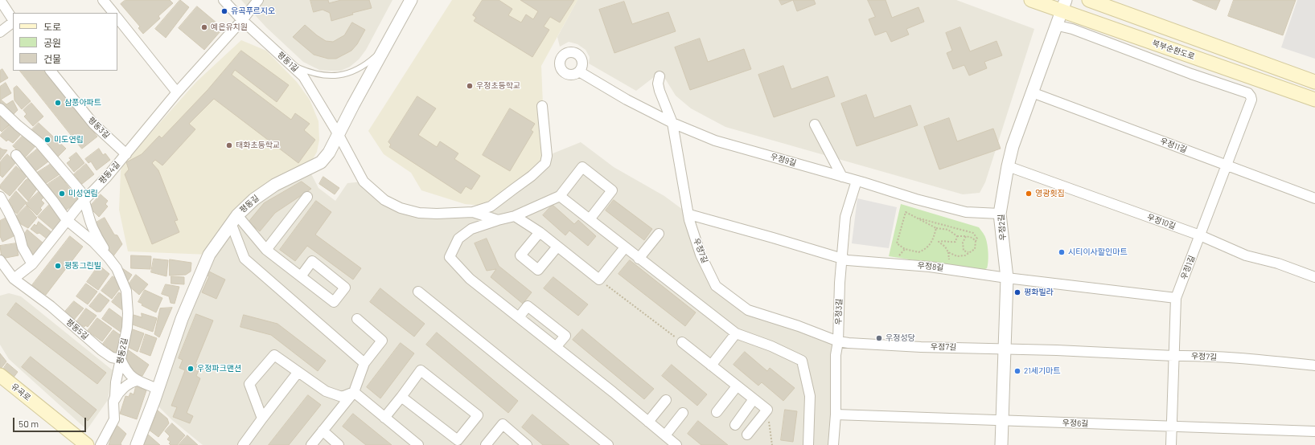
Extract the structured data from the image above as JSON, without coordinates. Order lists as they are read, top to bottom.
{
  "streets": {
    "main road": ["북부순환도로", "유곡로"],
    "street": [
      "평동1길",
      "평동3길",
      "우정11길",
      "우정9길",
      "평동4길",
      "평동길",
      "우정10길",
      "우정2길",
      "우정7길",
      "우정8길",
      "우정1길",
      "우정3길",
      "평동5길",
      "평동2길",
      "우정6길"
    ]
  },
  "crossings": [
    ["북부순환도로", "우정2길"],
    ["평동1길", "평동4길"],
    ["평동1길", "평동길"],
    ["평동3길", "평동4길"],
    ["우정11길", "우정2길"],
    ["우정11길", "우정1길"],
    ["우정9길", "우정2길"],
    ["우정9길", "우정7길"],
    ["우정9길", "우정3길"],
    ["평동4길", "평동5길"],
    ["평동4길", "평동2길"],
    ["우정10길", "우정2길"],
    ["우정10길", "우정1길"],
    ["우정2길", "우정7길"],
    ["우정2길", "우정8길"],
    ["우정2길", "우정1길"],
    ["우정2길", "우정6길"],
    ["우정7길", "우정8길"],
    ["우정7길", "우정1길"],
    ["우정7길", "우정3길"],
    ["우정8길", "우정1길"],
    ["우정8길", "우정3길"],
    ["우정1길", "우정6길"],
    ["우정3길", "우정6길"],
    ["평동5길", "평동2길"]
  ],
  "places": [
    "유곡푸르지오",
    "예은유치원",
    "우정초등학교",
    "삼풍아파트",
    "미도연립",
    "태화초등학교",
    "미성연립",
    "영광횟집",
    "시티이사할인마트",
    "평동그린빌",
    "평화빌라",
    "우정성당",
    "우정파크맨션",
    "21세기마트"
  ],
  "legend": ["도로", "공원", "건물"],
  "scale_bar": "50 m"
}
